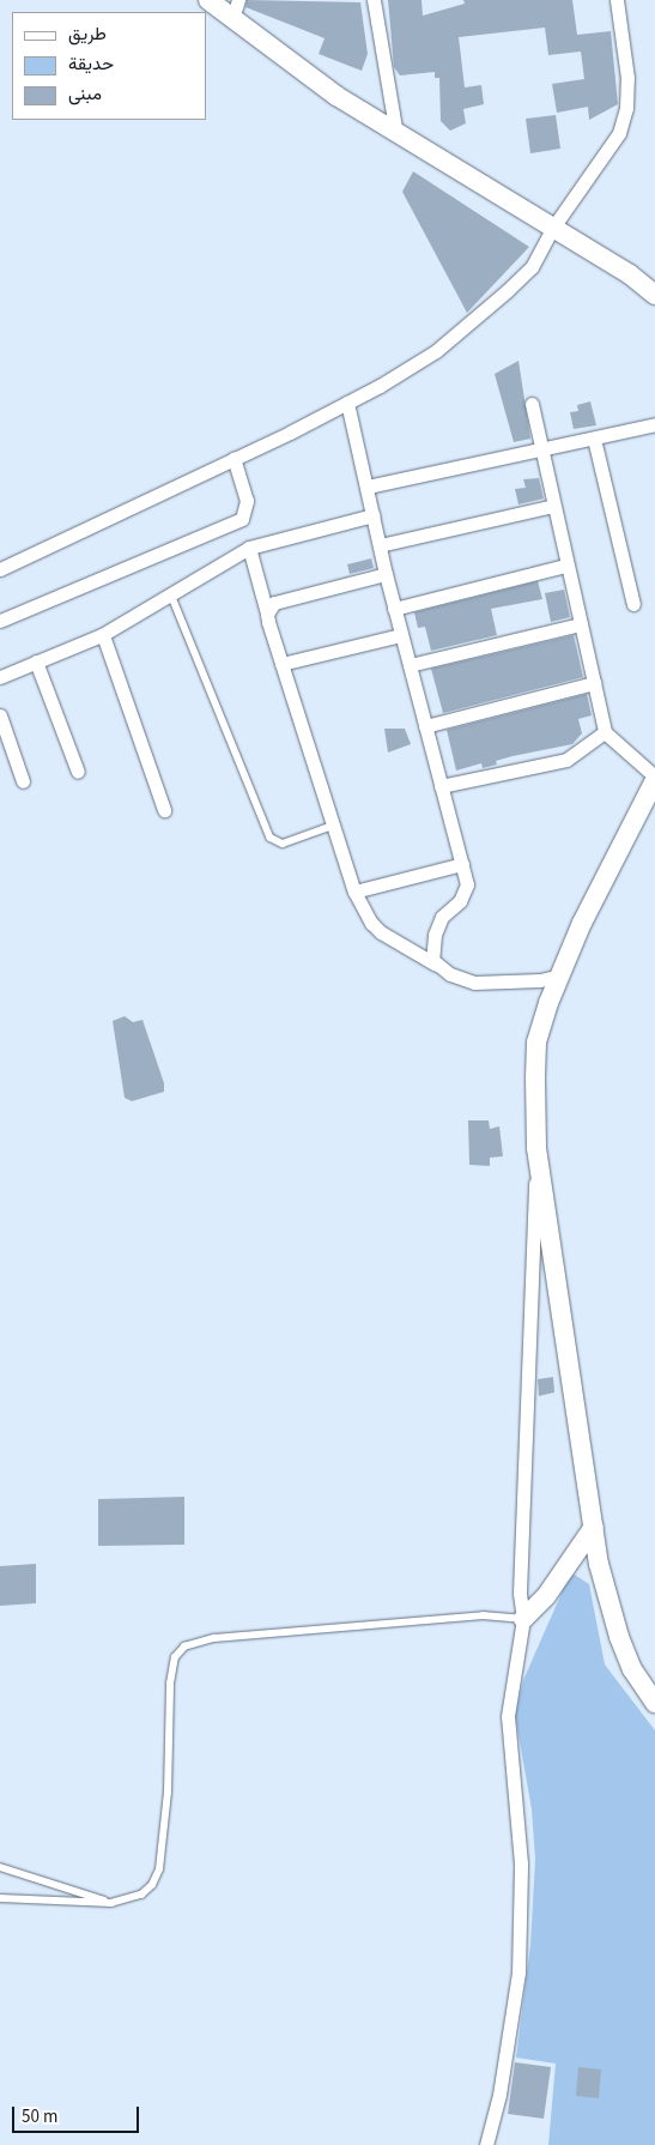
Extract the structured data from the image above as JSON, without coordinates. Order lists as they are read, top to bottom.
{
  "legend": ["طريق", "حديقة", "مبنى"],
  "scale_bar": "50 m"
}
